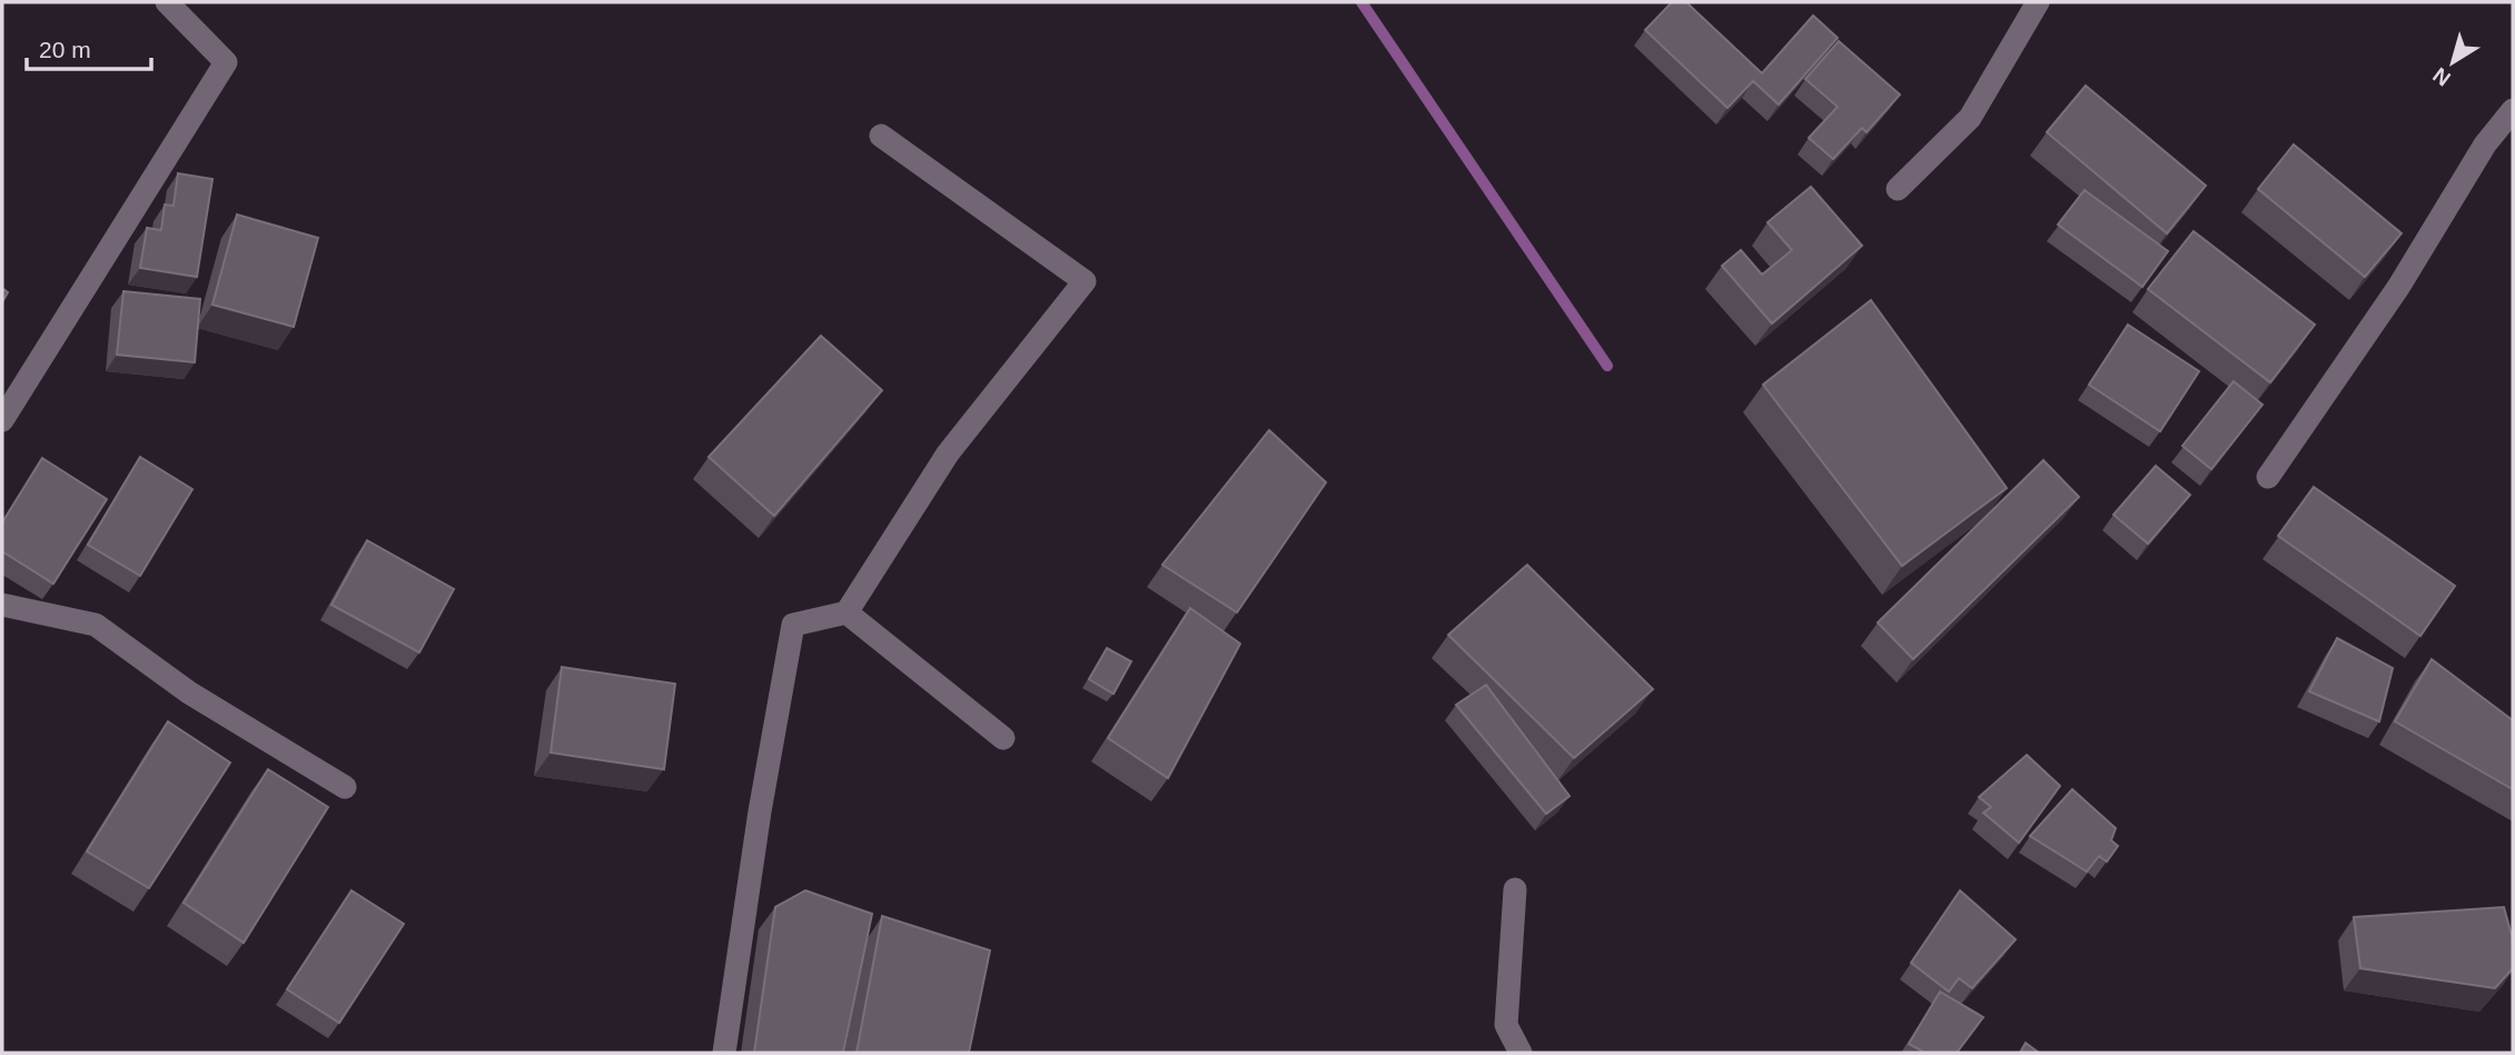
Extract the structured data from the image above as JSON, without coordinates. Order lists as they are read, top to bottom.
{
  "scale_bar": "20 m",
  "north": "bottom left"
}
